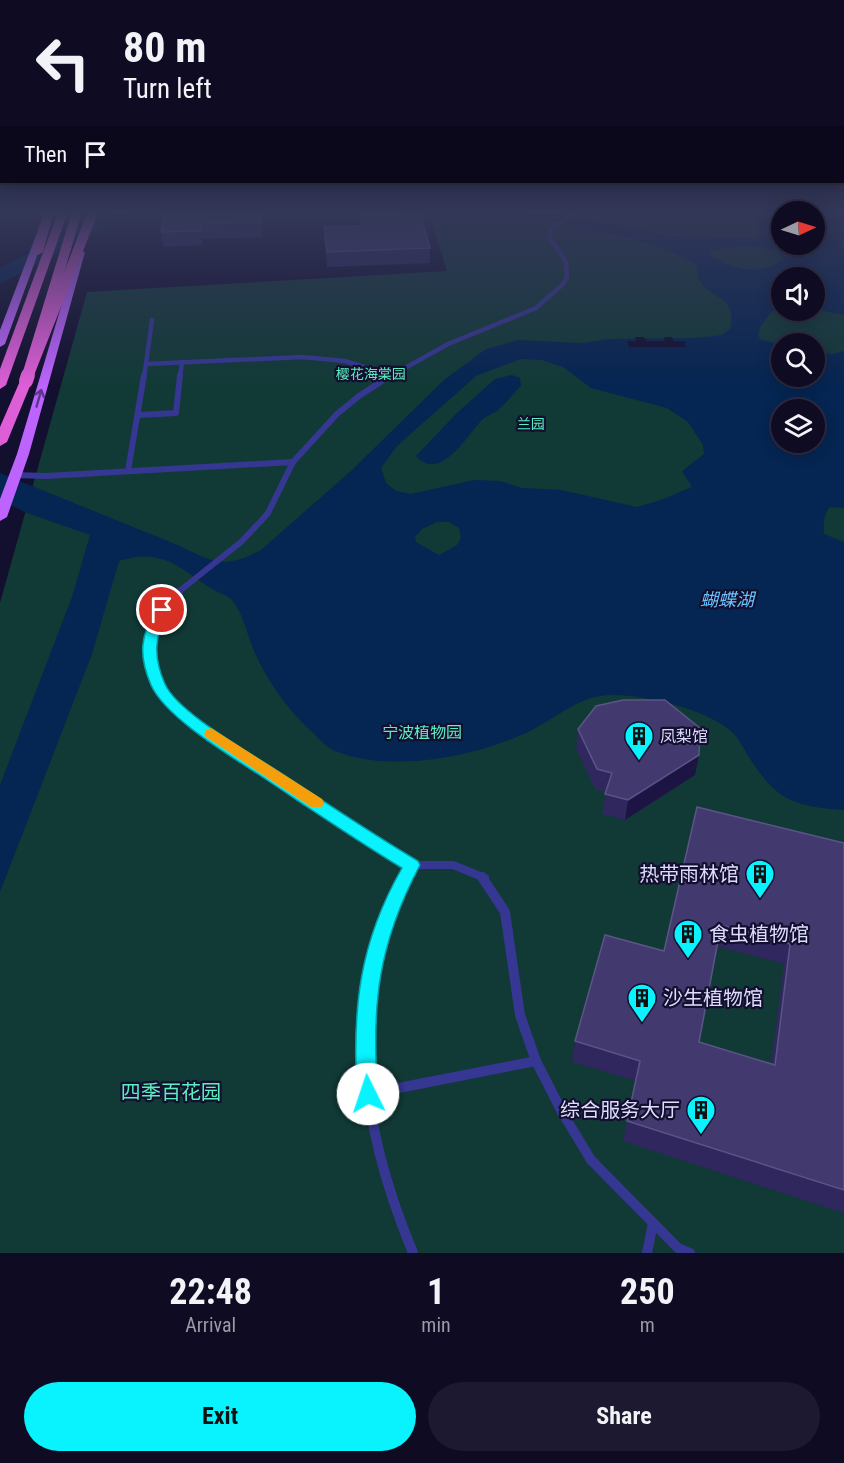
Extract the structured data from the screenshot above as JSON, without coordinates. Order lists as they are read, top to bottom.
{
  "water": ["蝴蝶湖"],
  "parks": [
    "樱花海棠园",
    "兰园",
    "宁波植物园",
    "四季百花园"
  ],
  "places": {
    "building": [
      "凤梨馆",
      "热带雨林馆",
      "食虫植物馆",
      "沙生植物馆",
      "综合服务大厅"
    ]
  },
  "north": "right",
  "page": {
    "turn": ["80 m", "Turn left"],
    "then": "Then",
    "eta": [
      "22:48",
      "Arrival",
      "1",
      "min",
      "250",
      "m"
    ],
    "buttons": ["Exit", "Share"]
  }
}
